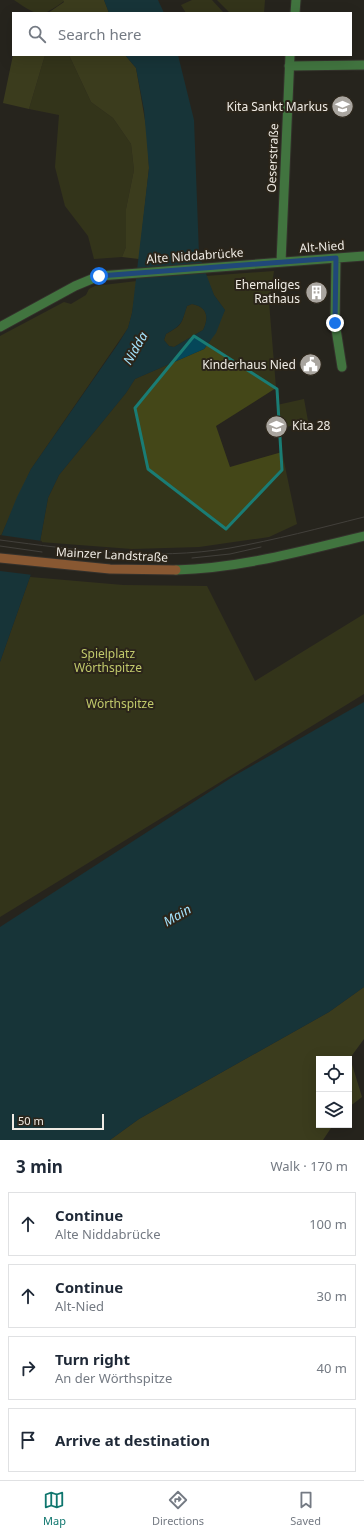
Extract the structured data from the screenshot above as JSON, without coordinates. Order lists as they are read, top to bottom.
{
  "streets": {
    "main road": [
      "Oeserstraße",
      "Alt-Nied",
      "Alte Niddabrücke",
      "Mainzer Landstraße"
    ]
  },
  "crossings": [
    ["Oeserstraße", "Alt-Nied"],
    ["Oeserstraße", "Alte Niddabrücke"],
    ["Alt-Nied", "Alte Niddabrücke"]
  ],
  "water": ["Nidda", "Main"],
  "parks": ["Spielplatz Wörthspitze", "Wörthspitze"],
  "places": {
    "school or university": ["Kita Sankt Markus", "Kita 28"],
    "building": ["Ehemaliges Rathaus"],
    "public building": ["Kinderhaus Nied"]
  },
  "scale_bar": "50 m",
  "page": {
    "search": "Search here",
    "scale": "50 m",
    "heading": ["3 min", "Walk · 170 m"],
    "list": [
      ["Continue", "Alte Niddabrücke", "100 m"],
      ["Continue", "Alt-Nied", "30 m"],
      ["Turn right", "An der Wörthspitze", "40 m"],
      "Arrive at destination"
    ],
    "nav": ["Map", "Directions", "Saved"]
  }
}
